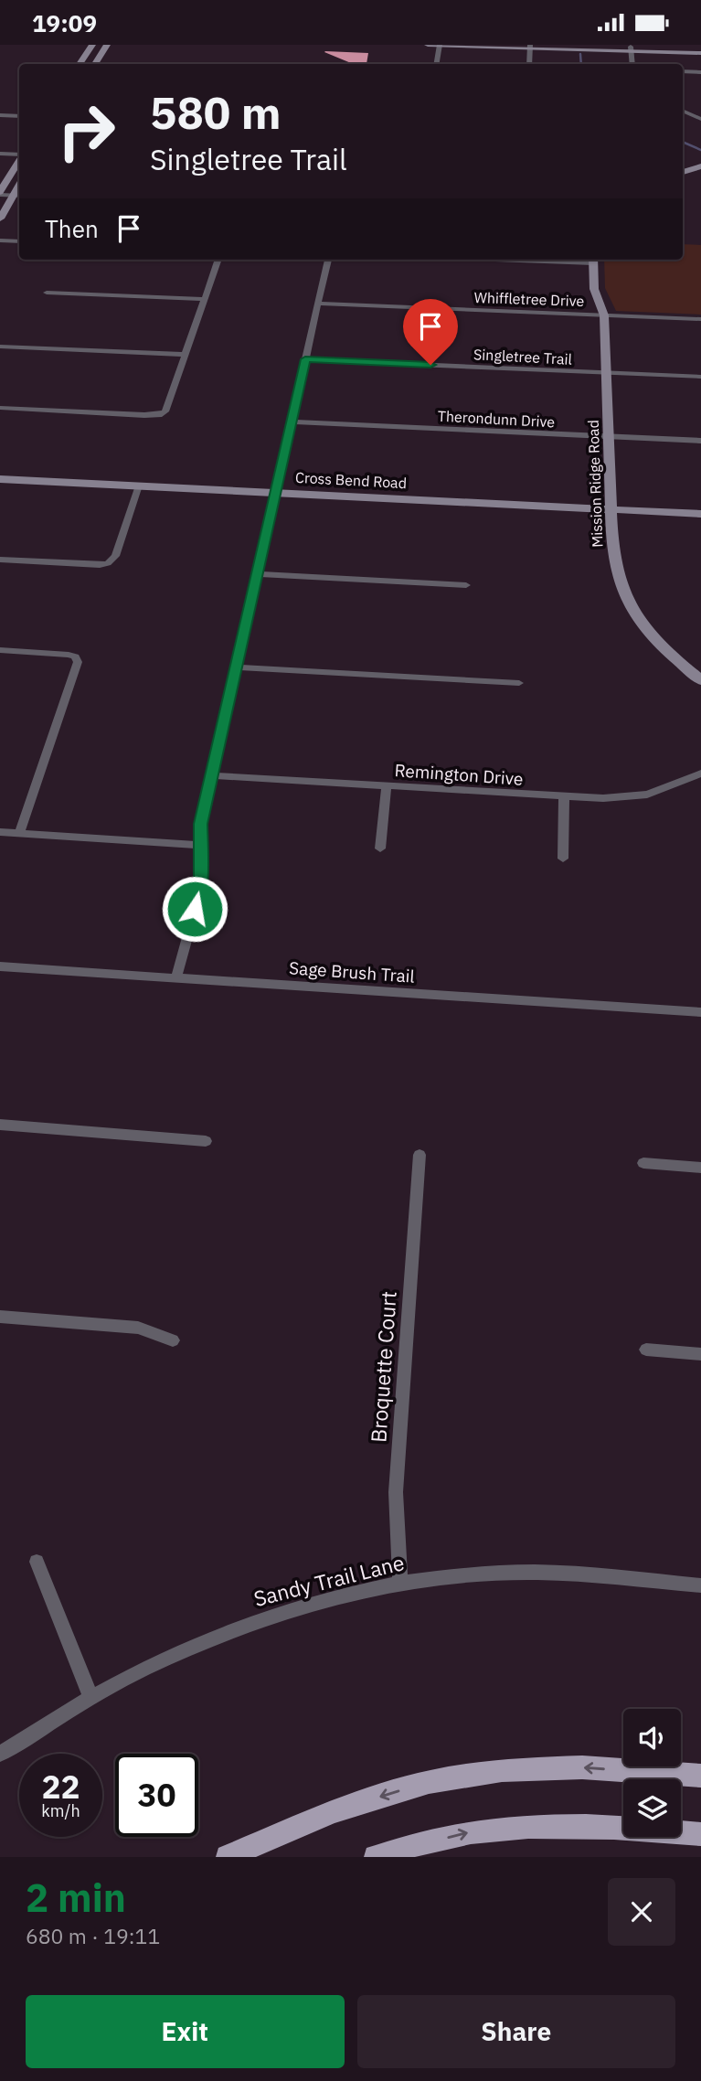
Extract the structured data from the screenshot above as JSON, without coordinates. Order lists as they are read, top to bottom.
{
  "streets": {
    "street": [
      "Whiffletree Drive",
      "Singletree Trail",
      "Therondunn Drive",
      "Cross Bend Road",
      "Mission Ridge Road",
      "Remington Drive",
      "Sage Brush Trail",
      "Broquette Court",
      "Sandy Trail Lane"
    ]
  },
  "crossings": [
    ["Whiffletree Drive", "Mission Ridge Road"],
    ["Singletree Trail", "Mission Ridge Road"],
    ["Therondunn Drive", "Mission Ridge Road"],
    ["Cross Bend Road", "Mission Ridge Road"],
    ["Broquette Court", "Sandy Trail Lane"]
  ],
  "page": {
    "status": "19:09",
    "turn": ["580 m", "Singletree Trail"],
    "then": "Then",
    "speed": "22 km/h",
    "limit": "30",
    "heading": ["2 min", "680 m · 19:11"],
    "buttons": ["Exit", "Share"]
  }
}
